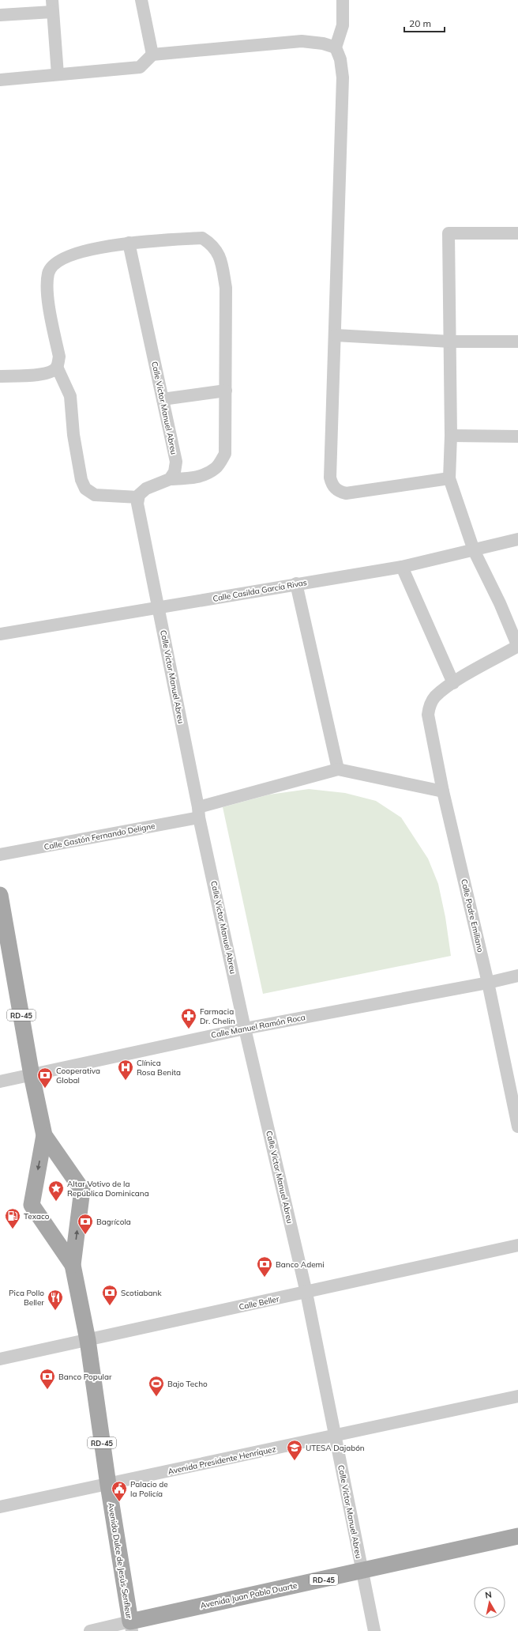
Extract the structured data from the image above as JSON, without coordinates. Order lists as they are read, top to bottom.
{
  "streets": {
    "main road": ["RD-45", "Avenida Dulce de Jesús Senfleur", "Avenida Juan Pablo Duarte"],
    "street": [
      "Calle Víctor Manuel Abreu",
      "Calle Casilda García Rivas",
      "Calle Gastón Fernando Deligne",
      "Calle Padre Emiliano",
      "Calle Manuel Ramón Roca",
      "Calle Beller",
      "Avenida Presidente Henríquez"
    ]
  },
  "crossings": [
    ["Calle Víctor Manuel Abreu", "Calle Casilda García Rivas"],
    ["Calle Víctor Manuel Abreu", "Calle Gastón Fernando Deligne"],
    ["Calle Víctor Manuel Abreu", "Calle Manuel Ramón Roca"],
    ["Calle Víctor Manuel Abreu", "Calle Beller"],
    ["Calle Víctor Manuel Abreu", "Avenida Presidente Henríquez"],
    ["Calle Víctor Manuel Abreu", "Avenida Juan Pablo Duarte"],
    ["Calle Padre Emiliano", "Calle Manuel Ramón Roca"],
    ["Calle Manuel Ramón Roca", "Avenida Dulce de Jesús Senfleur"],
    ["Calle Beller", "Avenida Dulce de Jesús Senfleur"],
    ["Avenida Presidente Henríquez", "Avenida Dulce de Jesús Senfleur"],
    ["Avenida Dulce de Jesús Senfleur", "Avenida Juan Pablo Duarte"]
  ],
  "places": {
    "pharmacy": ["Farmacia Dr. Chelin"],
    "hospital": ["Clínica Rosa Benita"],
    "bank": [
      "Cooperativa Global",
      "Bagrícola",
      "Banco Ademi",
      "Scotiabank",
      "Banco Popular"
    ],
    "place": ["Altar Votivo de la República Dominicana"],
    "fuel station": ["Texaco"],
    "restaurant": ["Pica Pollo Beller"],
    "sports": ["Bajo Techo"],
    "school or university": ["UTESA Dajabón"],
    "public building": ["Palacio de la Policía"]
  },
  "scale_bar": "20 m",
  "north": "top"
}
